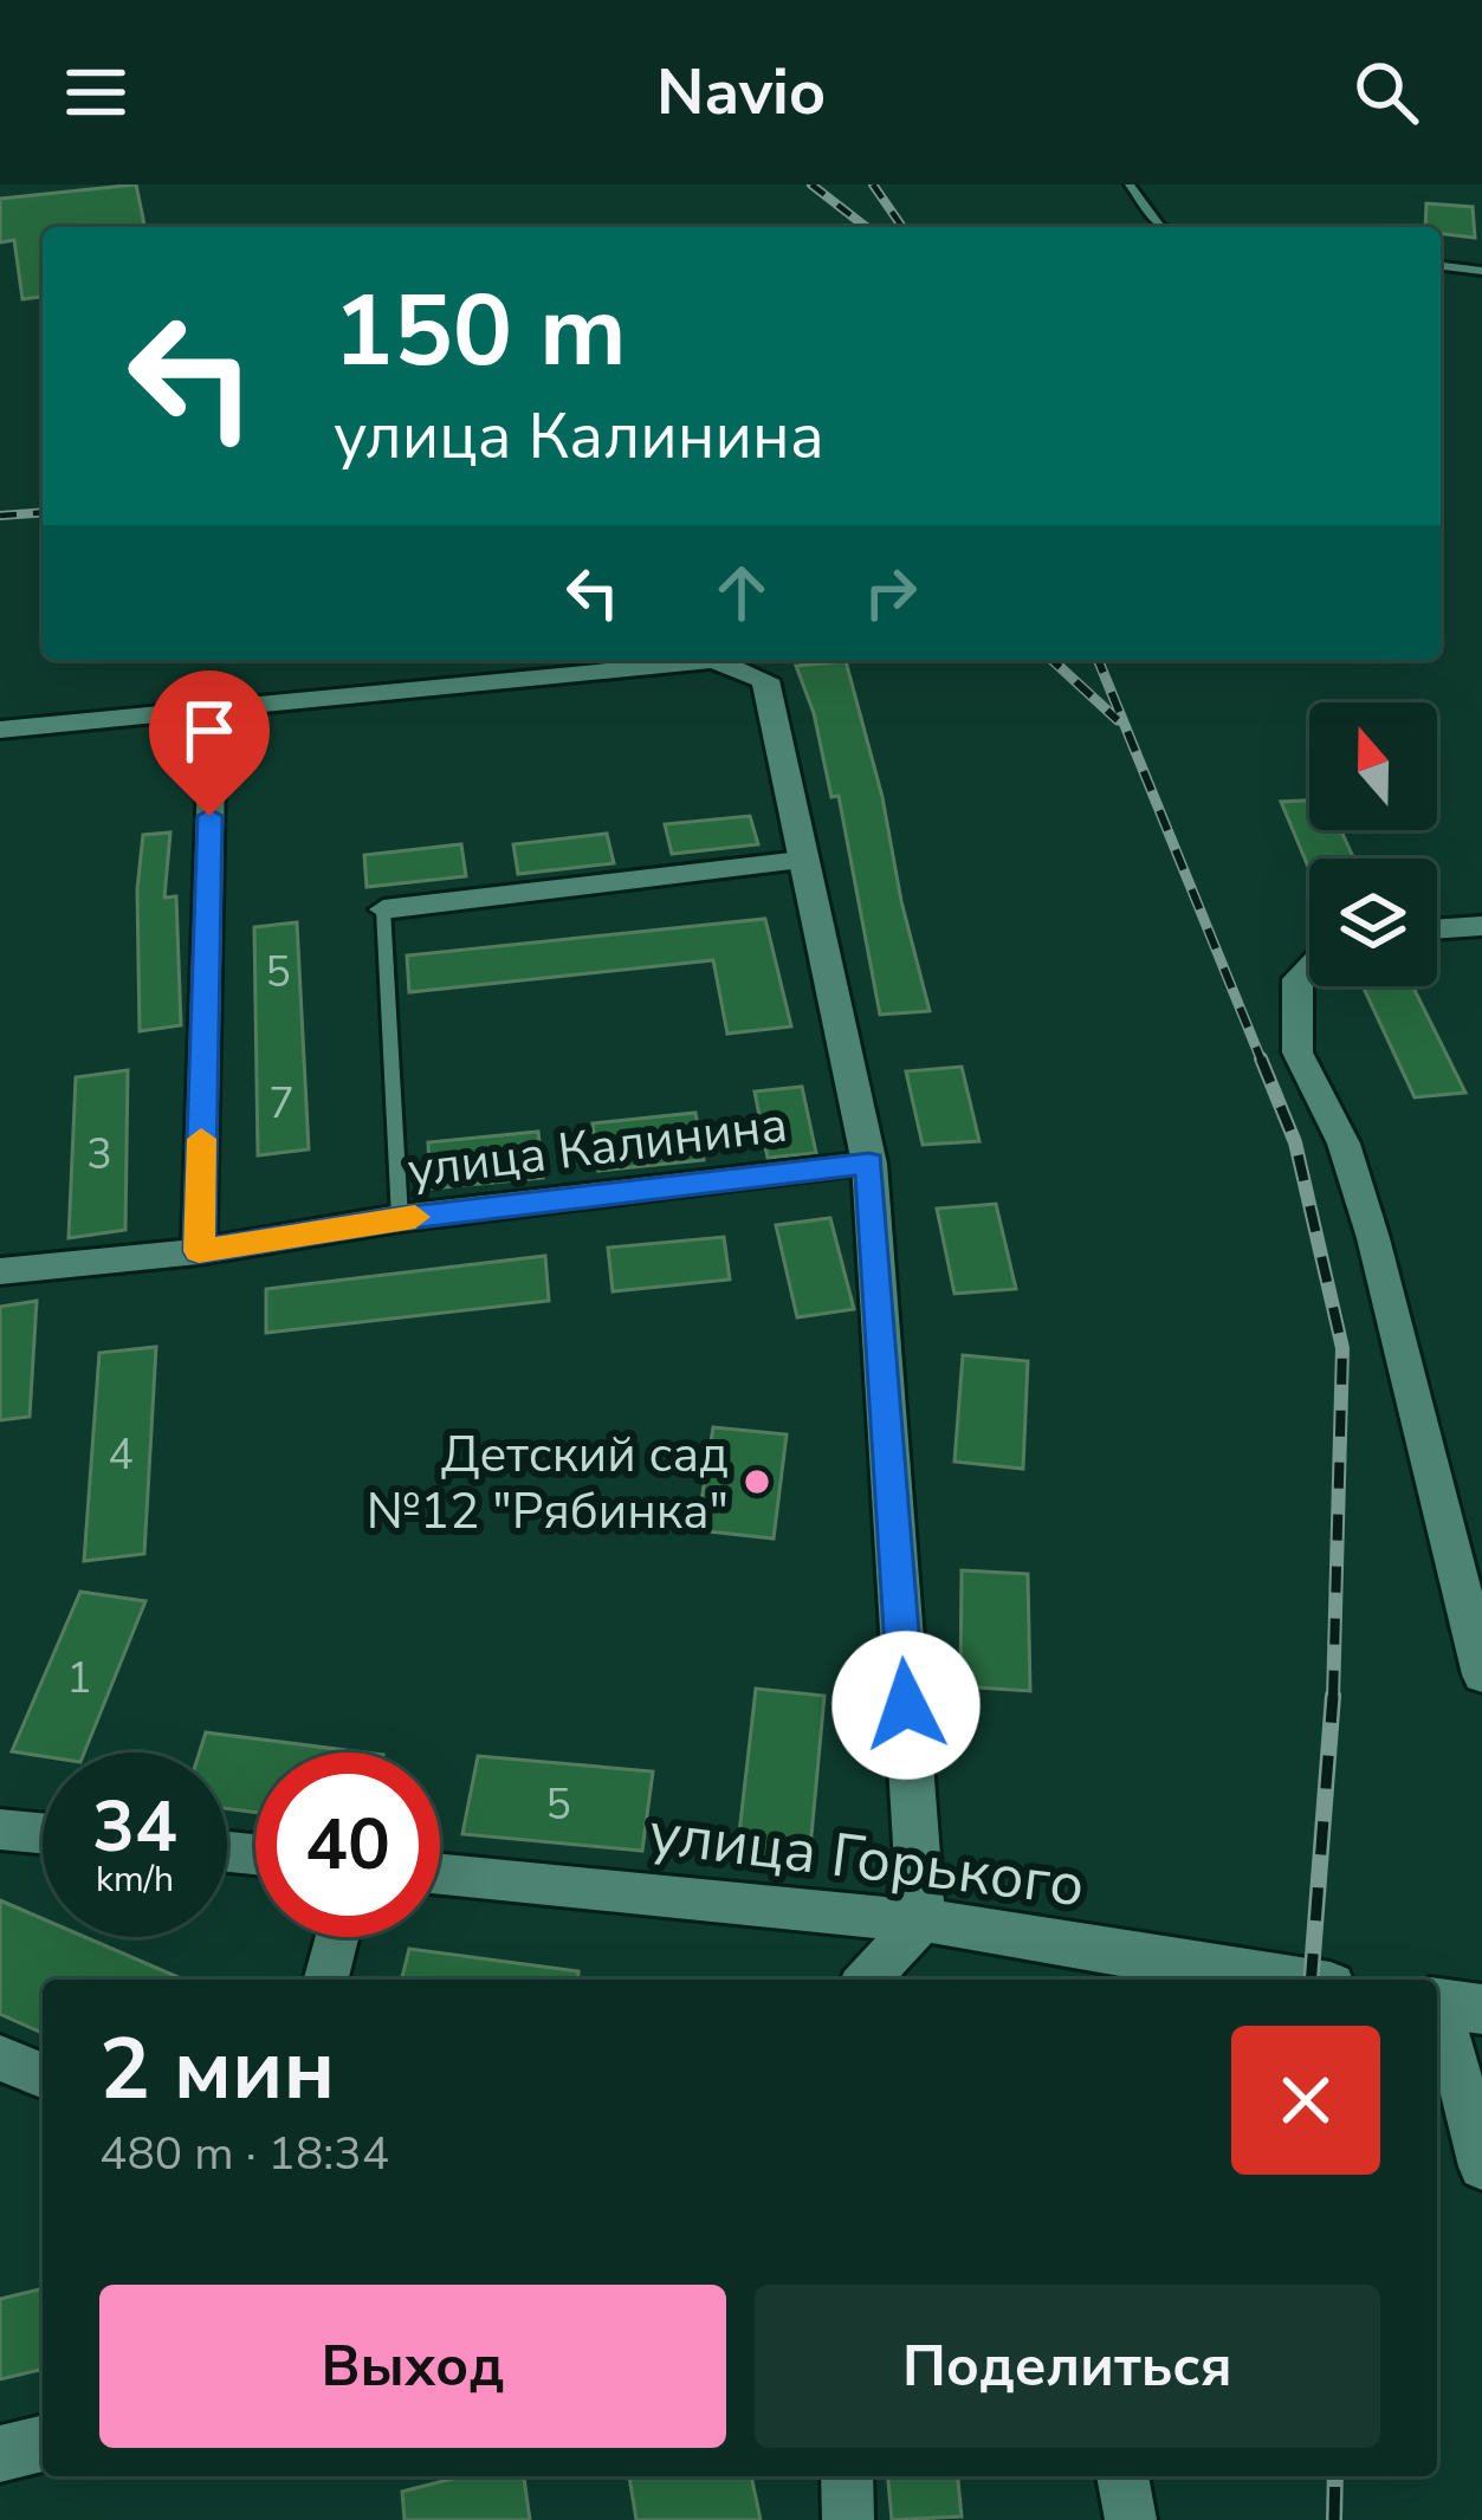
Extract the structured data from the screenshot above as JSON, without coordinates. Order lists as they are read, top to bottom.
{
  "streets": {
    "street": ["улица Калинина", "улица Горького"]
  },
  "places": ["Детский сад №12 \"Рябинка\""],
  "house_numbers": [
    "5",
    "7",
    "3",
    "4",
    "1",
    "5"
  ],
  "north": "top",
  "page": {
    "header": "Navio",
    "turn": ["150 m", "улица Калинина"],
    "speed": "34 km/h",
    "limit": "40",
    "heading": ["2 мин", "480 m · 18:34"],
    "buttons": ["Выход", "Поделиться"]
  }
}
